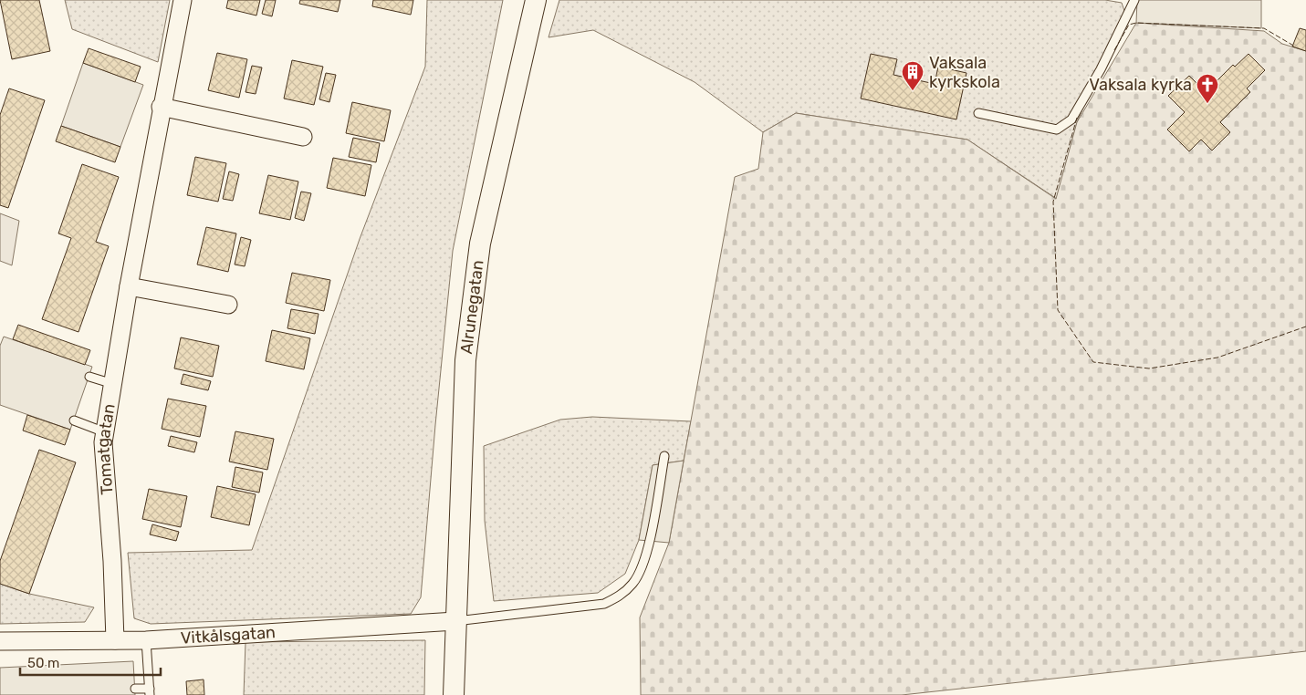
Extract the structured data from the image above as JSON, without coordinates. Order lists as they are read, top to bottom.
{
  "streets": {
    "street": ["Alrunegatan", "Tomatgatan", "Vitkålsgatan"]
  },
  "crossings": [
    ["Alrunegatan", "Vitkålsgatan"],
    ["Tomatgatan", "Vitkålsgatan"]
  ],
  "places": {
    "building": ["Vaksala kyrkskola"],
    "church": ["Vaksala kyrka"]
  },
  "scale_bar": "50 m"
}
